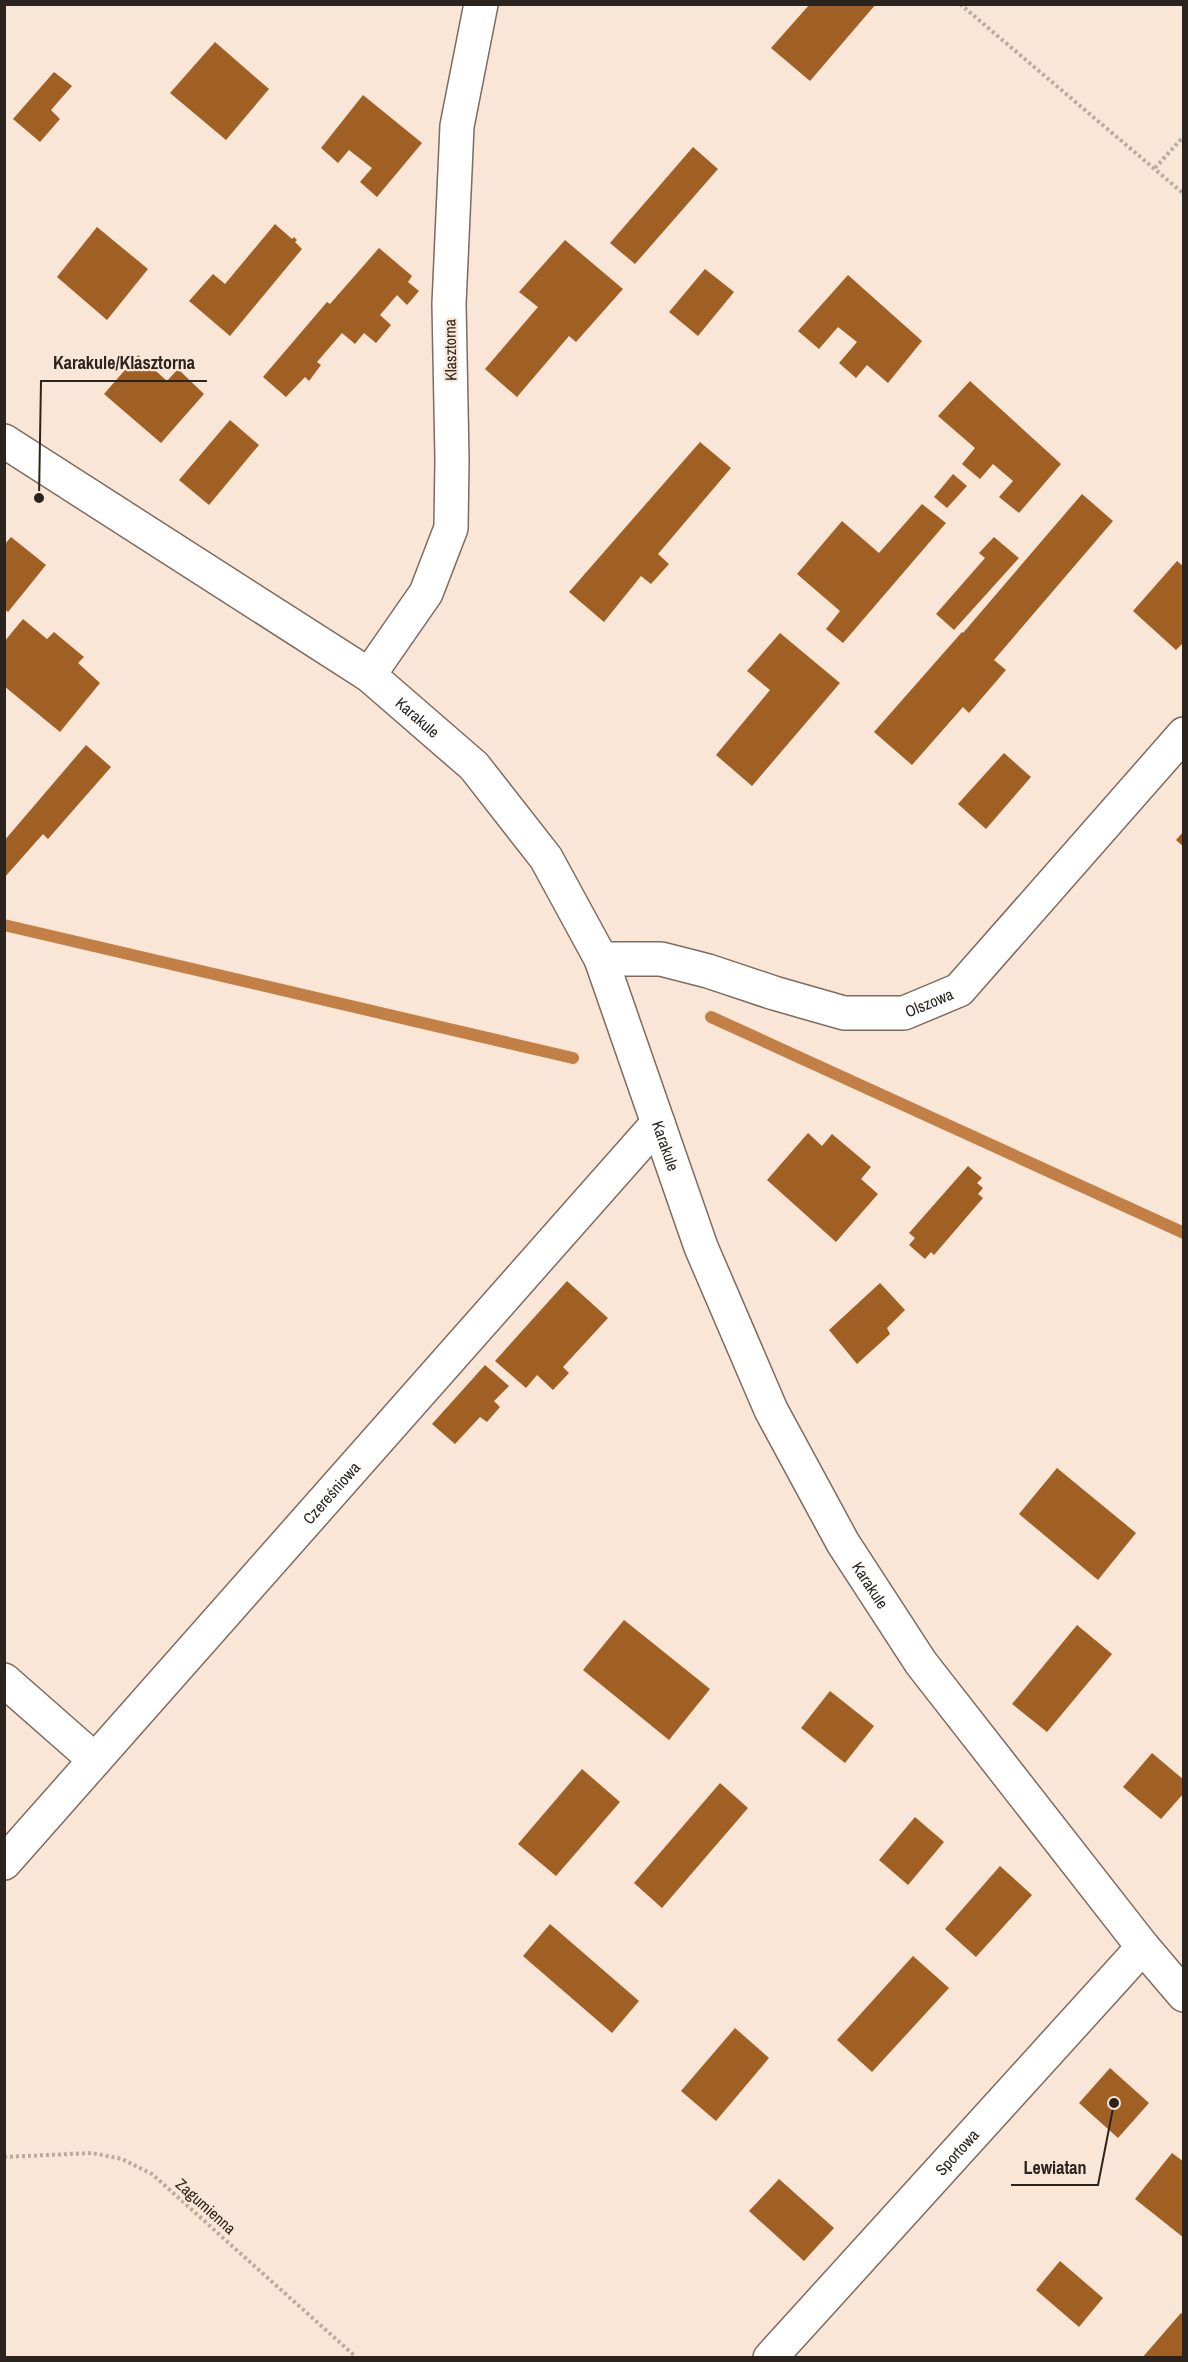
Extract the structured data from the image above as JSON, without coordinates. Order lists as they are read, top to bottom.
{
  "streets": {
    "street": [
      "Klasztorna",
      "Karakule",
      "Olszowa",
      "Czereśniowa",
      "Sportowa"
    ],
    "path": ["Zagumienna"]
  },
  "crossings": [
    ["Klasztorna", "Karakule"],
    ["Karakule", "Olszowa"],
    ["Karakule", "Czereśniowa"],
    ["Karakule", "Sportowa"]
  ],
  "places": ["Karakule/Klasztorna", "Lewiatan"]
}
